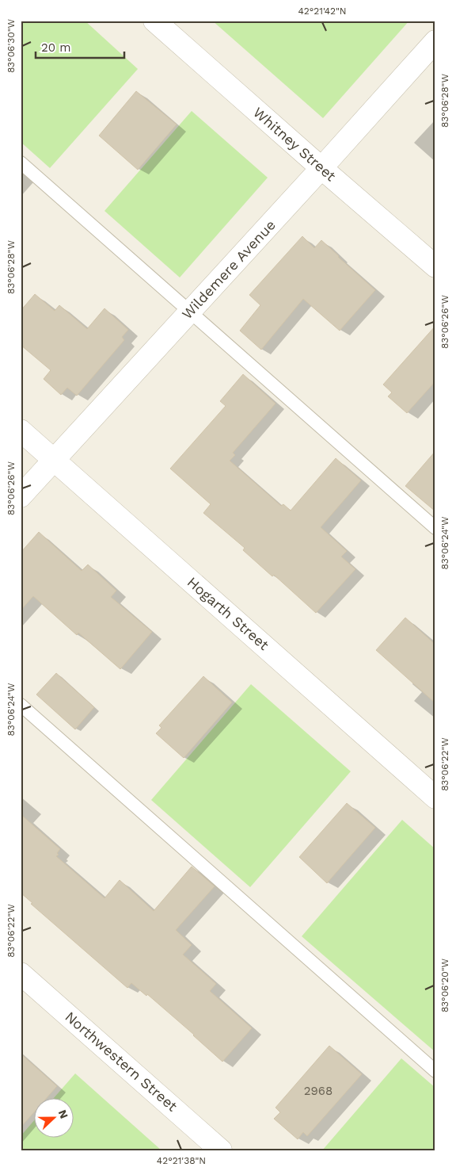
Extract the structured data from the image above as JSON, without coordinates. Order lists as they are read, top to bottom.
{
  "streets": {
    "street": [
      "Whitney Street",
      "Wildemere Avenue",
      "Hogarth Street",
      "Northwestern Street"
    ]
  },
  "crossings": [
    ["Whitney Street", "Wildemere Avenue"],
    ["Wildemere Avenue", "Hogarth Street"]
  ],
  "house_numbers": ["2968"],
  "scale_bar": "20 m",
  "north": "right",
  "coordinates": [
    "42°21'42\"N",
    "83°06'30\"W",
    "83°06'28\"W",
    "83°06'26\"W",
    "83°06'24\"W",
    "83°06'22\"W",
    "83°06'20\"W",
    "42°21'38\"N"
  ]
}
